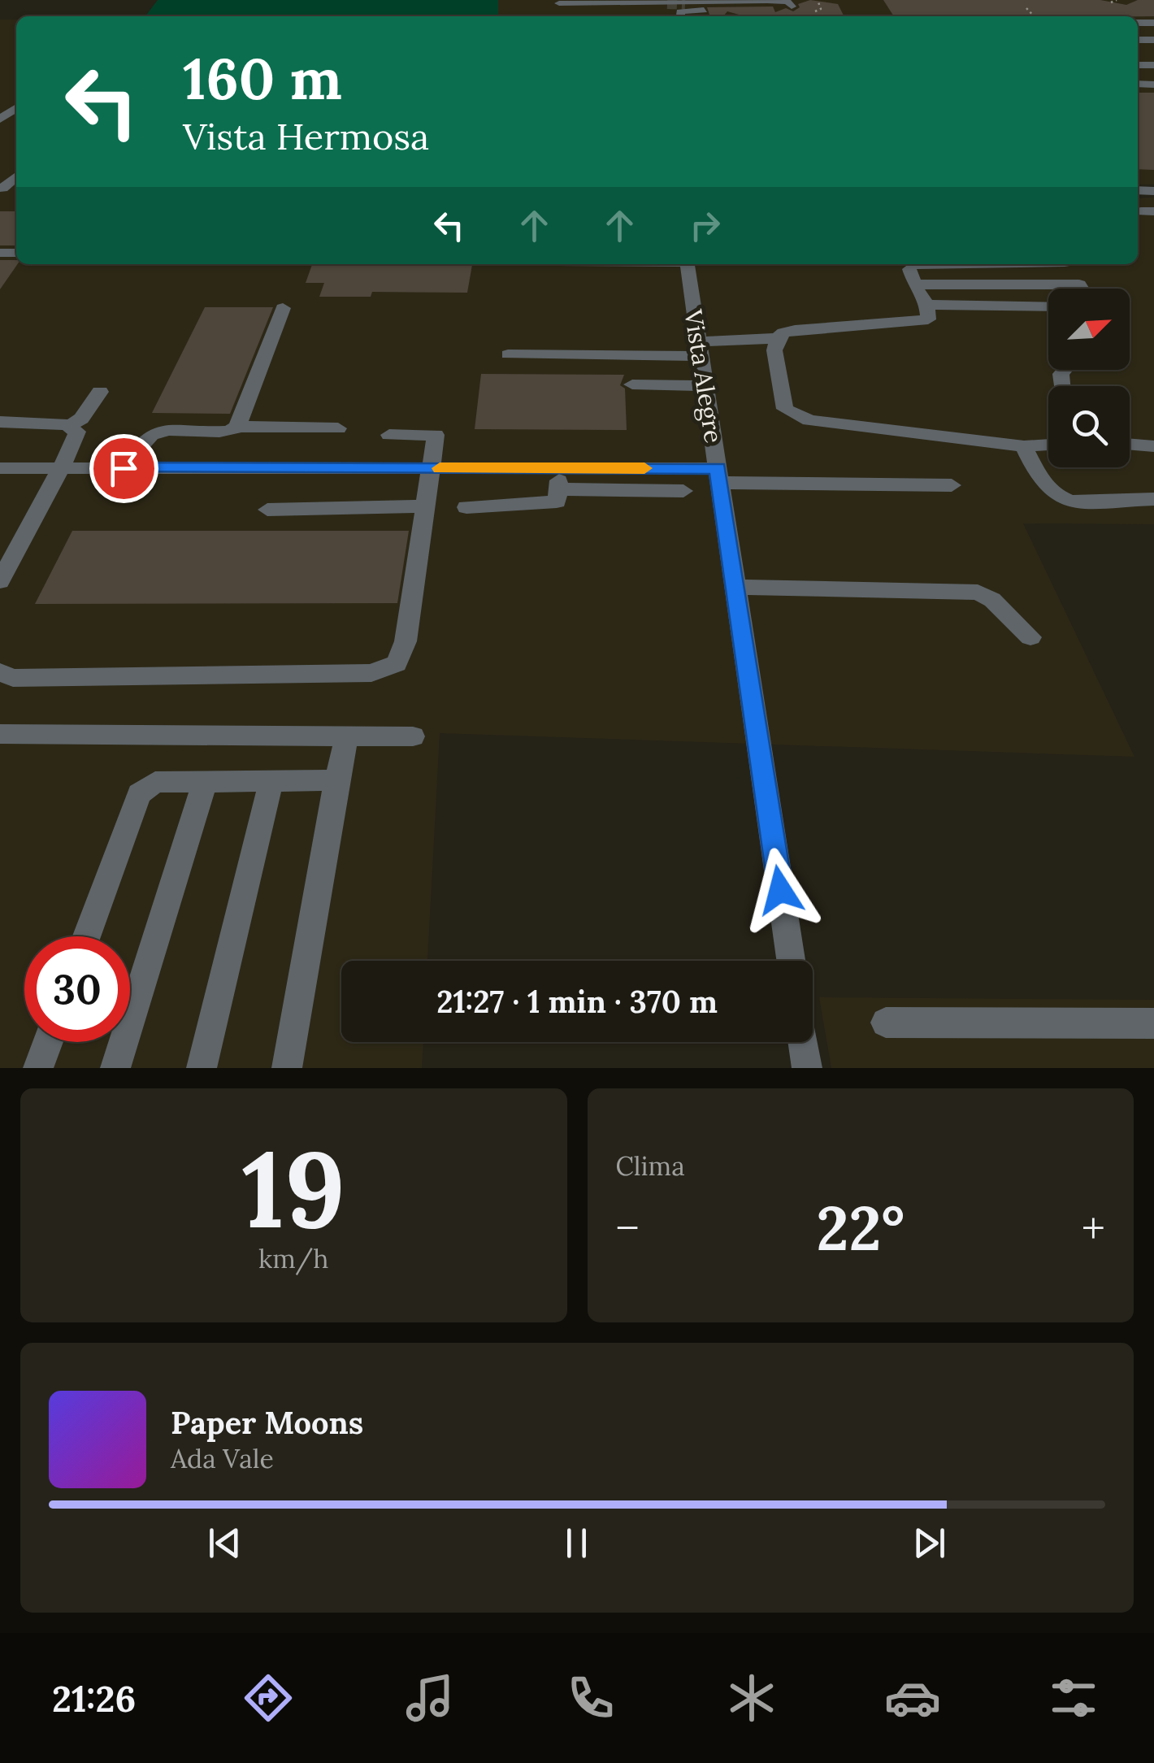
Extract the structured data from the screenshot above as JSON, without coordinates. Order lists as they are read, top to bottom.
{
  "streets": {
    "street": ["Vista Alegre"]
  },
  "north": "top right",
  "page": {
    "turn": ["160 m", "Vista Hermosa"],
    "limit": "30",
    "trip": "21:27 · 1 min · 370 m",
    "tile": [
      ["19", "km/h"],
      "Clima"
    ],
    "heat": ["−", "22°", "+"],
    "song": ["Paper Moons", "Ada Vale"],
    "tabs": "21:26"
  }
}
